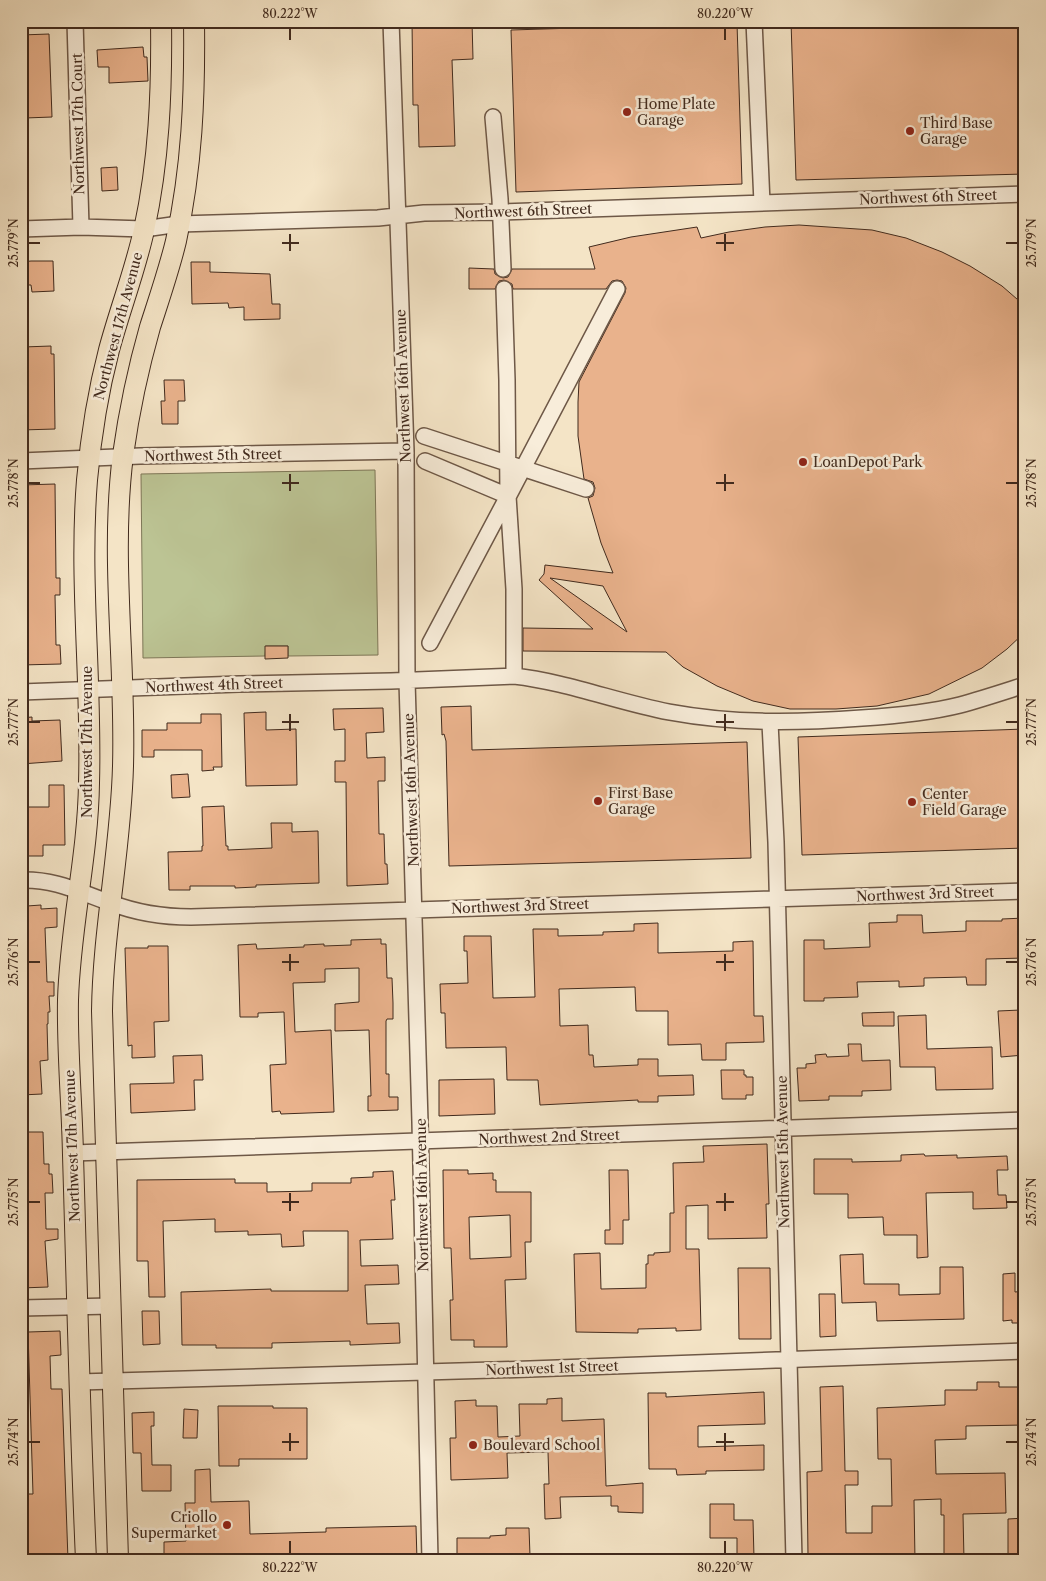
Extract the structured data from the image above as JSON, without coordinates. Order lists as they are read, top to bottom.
{
  "streets": {
    "main road": ["Northwest 17th Avenue"],
    "street": [
      "Northwest 17th Court",
      "Northwest 6th Street",
      "Northwest 16th Avenue",
      "Northwest 5th Street",
      "Northwest 4th Street",
      "Northwest 3rd Street",
      "Northwest 2nd Street",
      "Northwest 15th Avenue",
      "Northwest 1st Street"
    ]
  },
  "crossings": [
    ["Northwest 17th Court", "Northwest 6th Street"],
    ["Northwest 6th Street", "Northwest 17th Avenue"],
    ["Northwest 6th Street", "Northwest 16th Avenue"],
    ["Northwest 17th Avenue", "Northwest 5th Street"],
    ["Northwest 17th Avenue", "Northwest 4th Street"],
    ["Northwest 17th Avenue", "Northwest 3rd Street"],
    ["Northwest 17th Avenue", "Northwest 2nd Street"],
    ["Northwest 17th Avenue", "Northwest 1st Street"],
    ["Northwest 16th Avenue", "Northwest 5th Street"],
    ["Northwest 16th Avenue", "Northwest 4th Street"],
    ["Northwest 16th Avenue", "Northwest 3rd Street"],
    ["Northwest 16th Avenue", "Northwest 2nd Street"],
    ["Northwest 16th Avenue", "Northwest 1st Street"],
    ["Northwest 4th Street", "Northwest 15th Avenue"],
    ["Northwest 3rd Street", "Northwest 15th Avenue"],
    ["Northwest 2nd Street", "Northwest 15th Avenue"],
    ["Northwest 15th Avenue", "Northwest 1st Street"]
  ],
  "places": [
    "Home Plate Garage",
    "Third Base Garage",
    "LoanDepot Park",
    "First Base Garage",
    "Center Field Garage",
    "Boulevard School",
    "Criollo Supermarket"
  ],
  "coordinates": [
    "80.222°W",
    "80.220°W",
    "25.779°N",
    "25.778°N",
    "25.777°N",
    "25.776°N",
    "25.775°N",
    "25.774°N"
  ]
}
